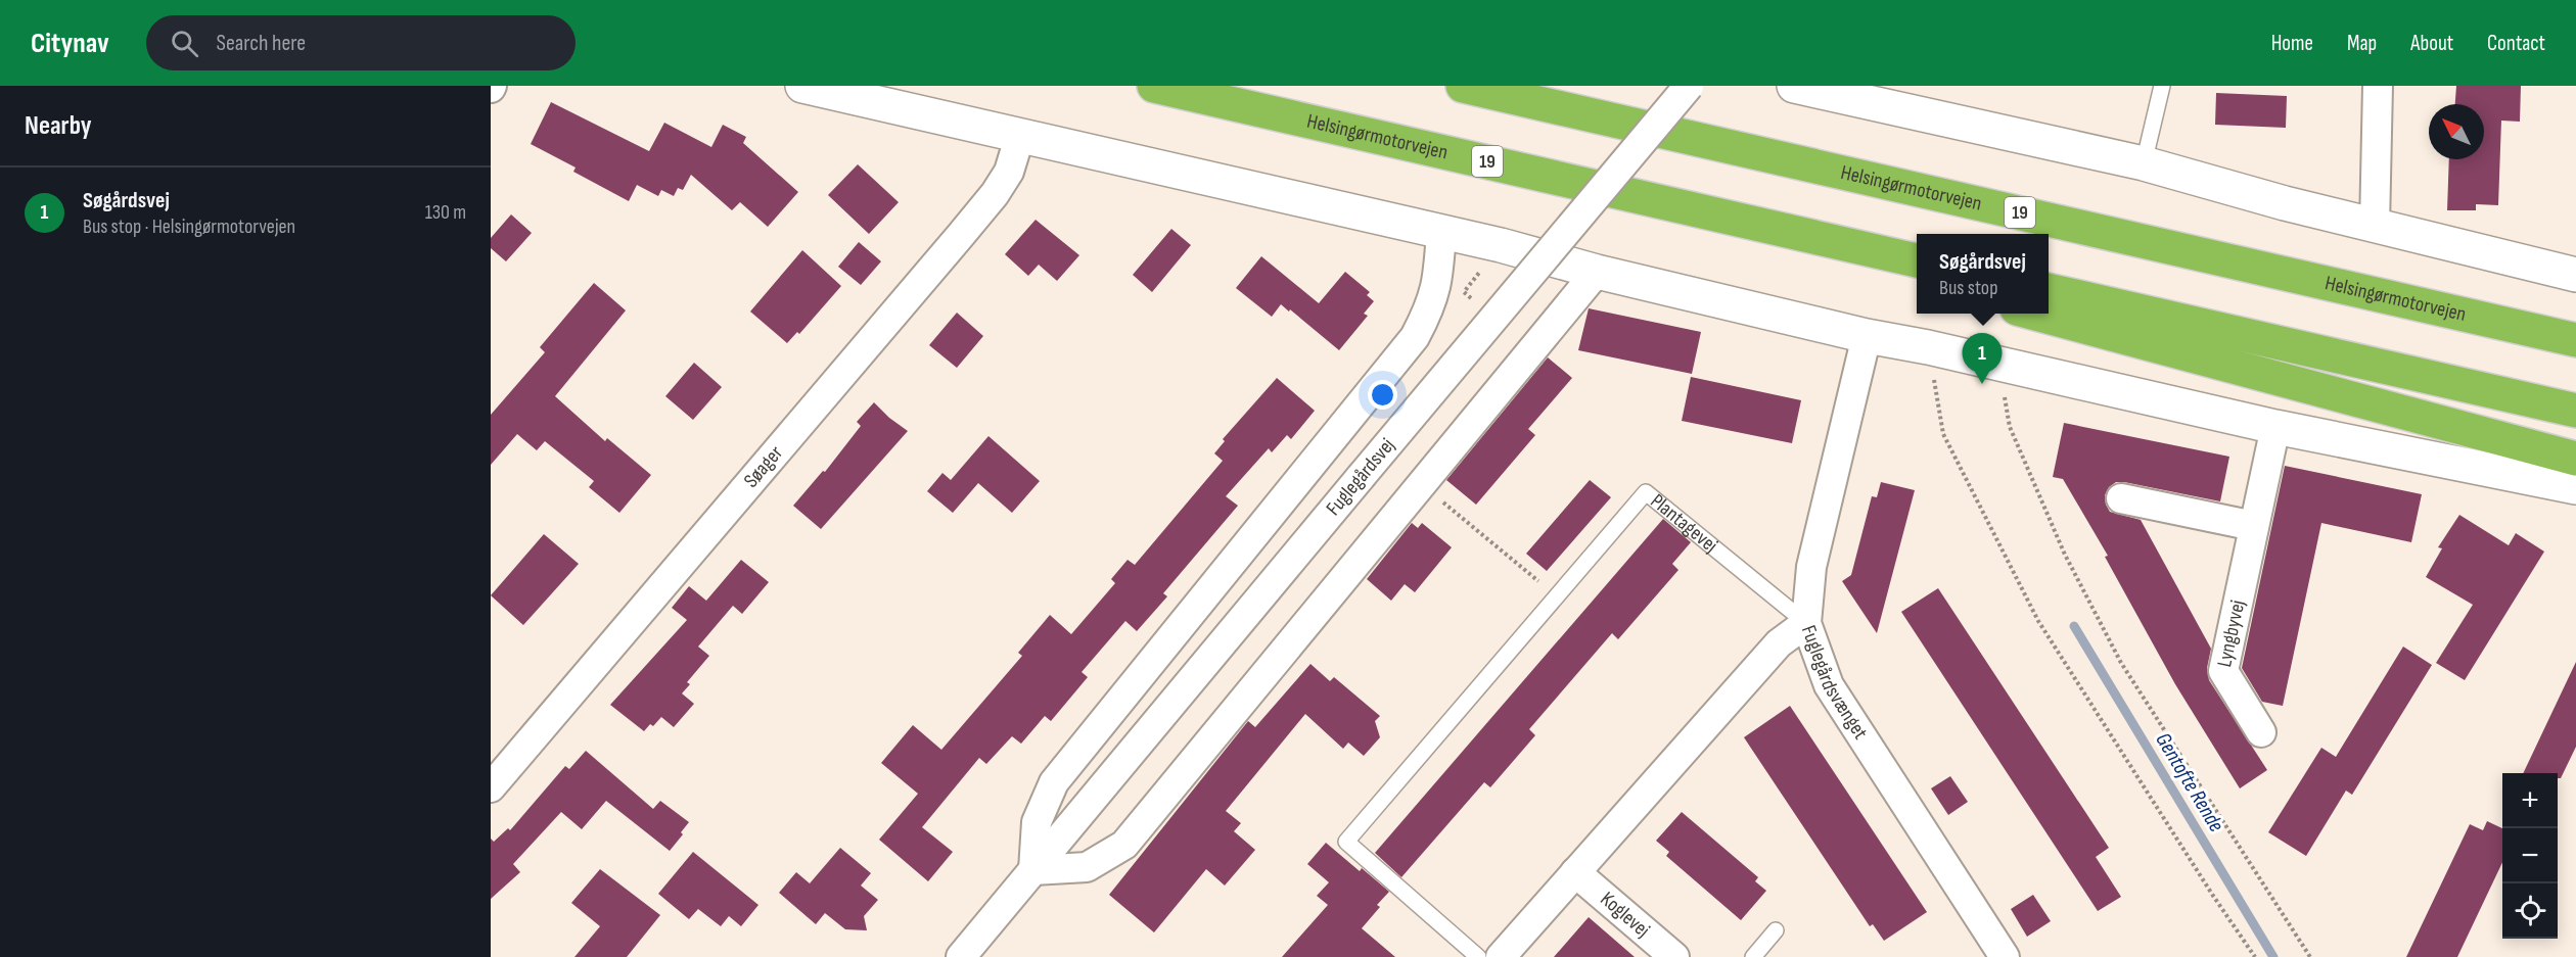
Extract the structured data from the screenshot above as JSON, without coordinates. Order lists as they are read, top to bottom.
{
  "streets": {
    "highway": ["Helsingørmotorvejen", "19"],
    "street": [
      "Søager",
      "Fuglegårdsvej",
      "Lyngbyvej",
      "Fuglegårdsvænget",
      "Koglevej"
    ],
    "lane": ["Plantagevej"]
  },
  "crossings": [
    ["Plantagevej", "Fuglegårdsvænget"]
  ],
  "water": ["Gentofte Rende"],
  "north": "top left",
  "page": {
    "header": "Citynav",
    "search": "Search here",
    "nav": [
      "Home",
      "Map",
      "About",
      "Contact"
    ],
    "heading": "Nearby",
    "list": [
      {
        "mark": "1",
        "name": "Søgårdsvej",
        "note": "Bus stop · Helsingørmotorvejen",
        "value": "130 m"
      }
    ],
    "popup": ["Søgårdsvej", "Bus stop"],
    "pins": "1",
    "map_buttons": ["+", "−"]
  }
}
